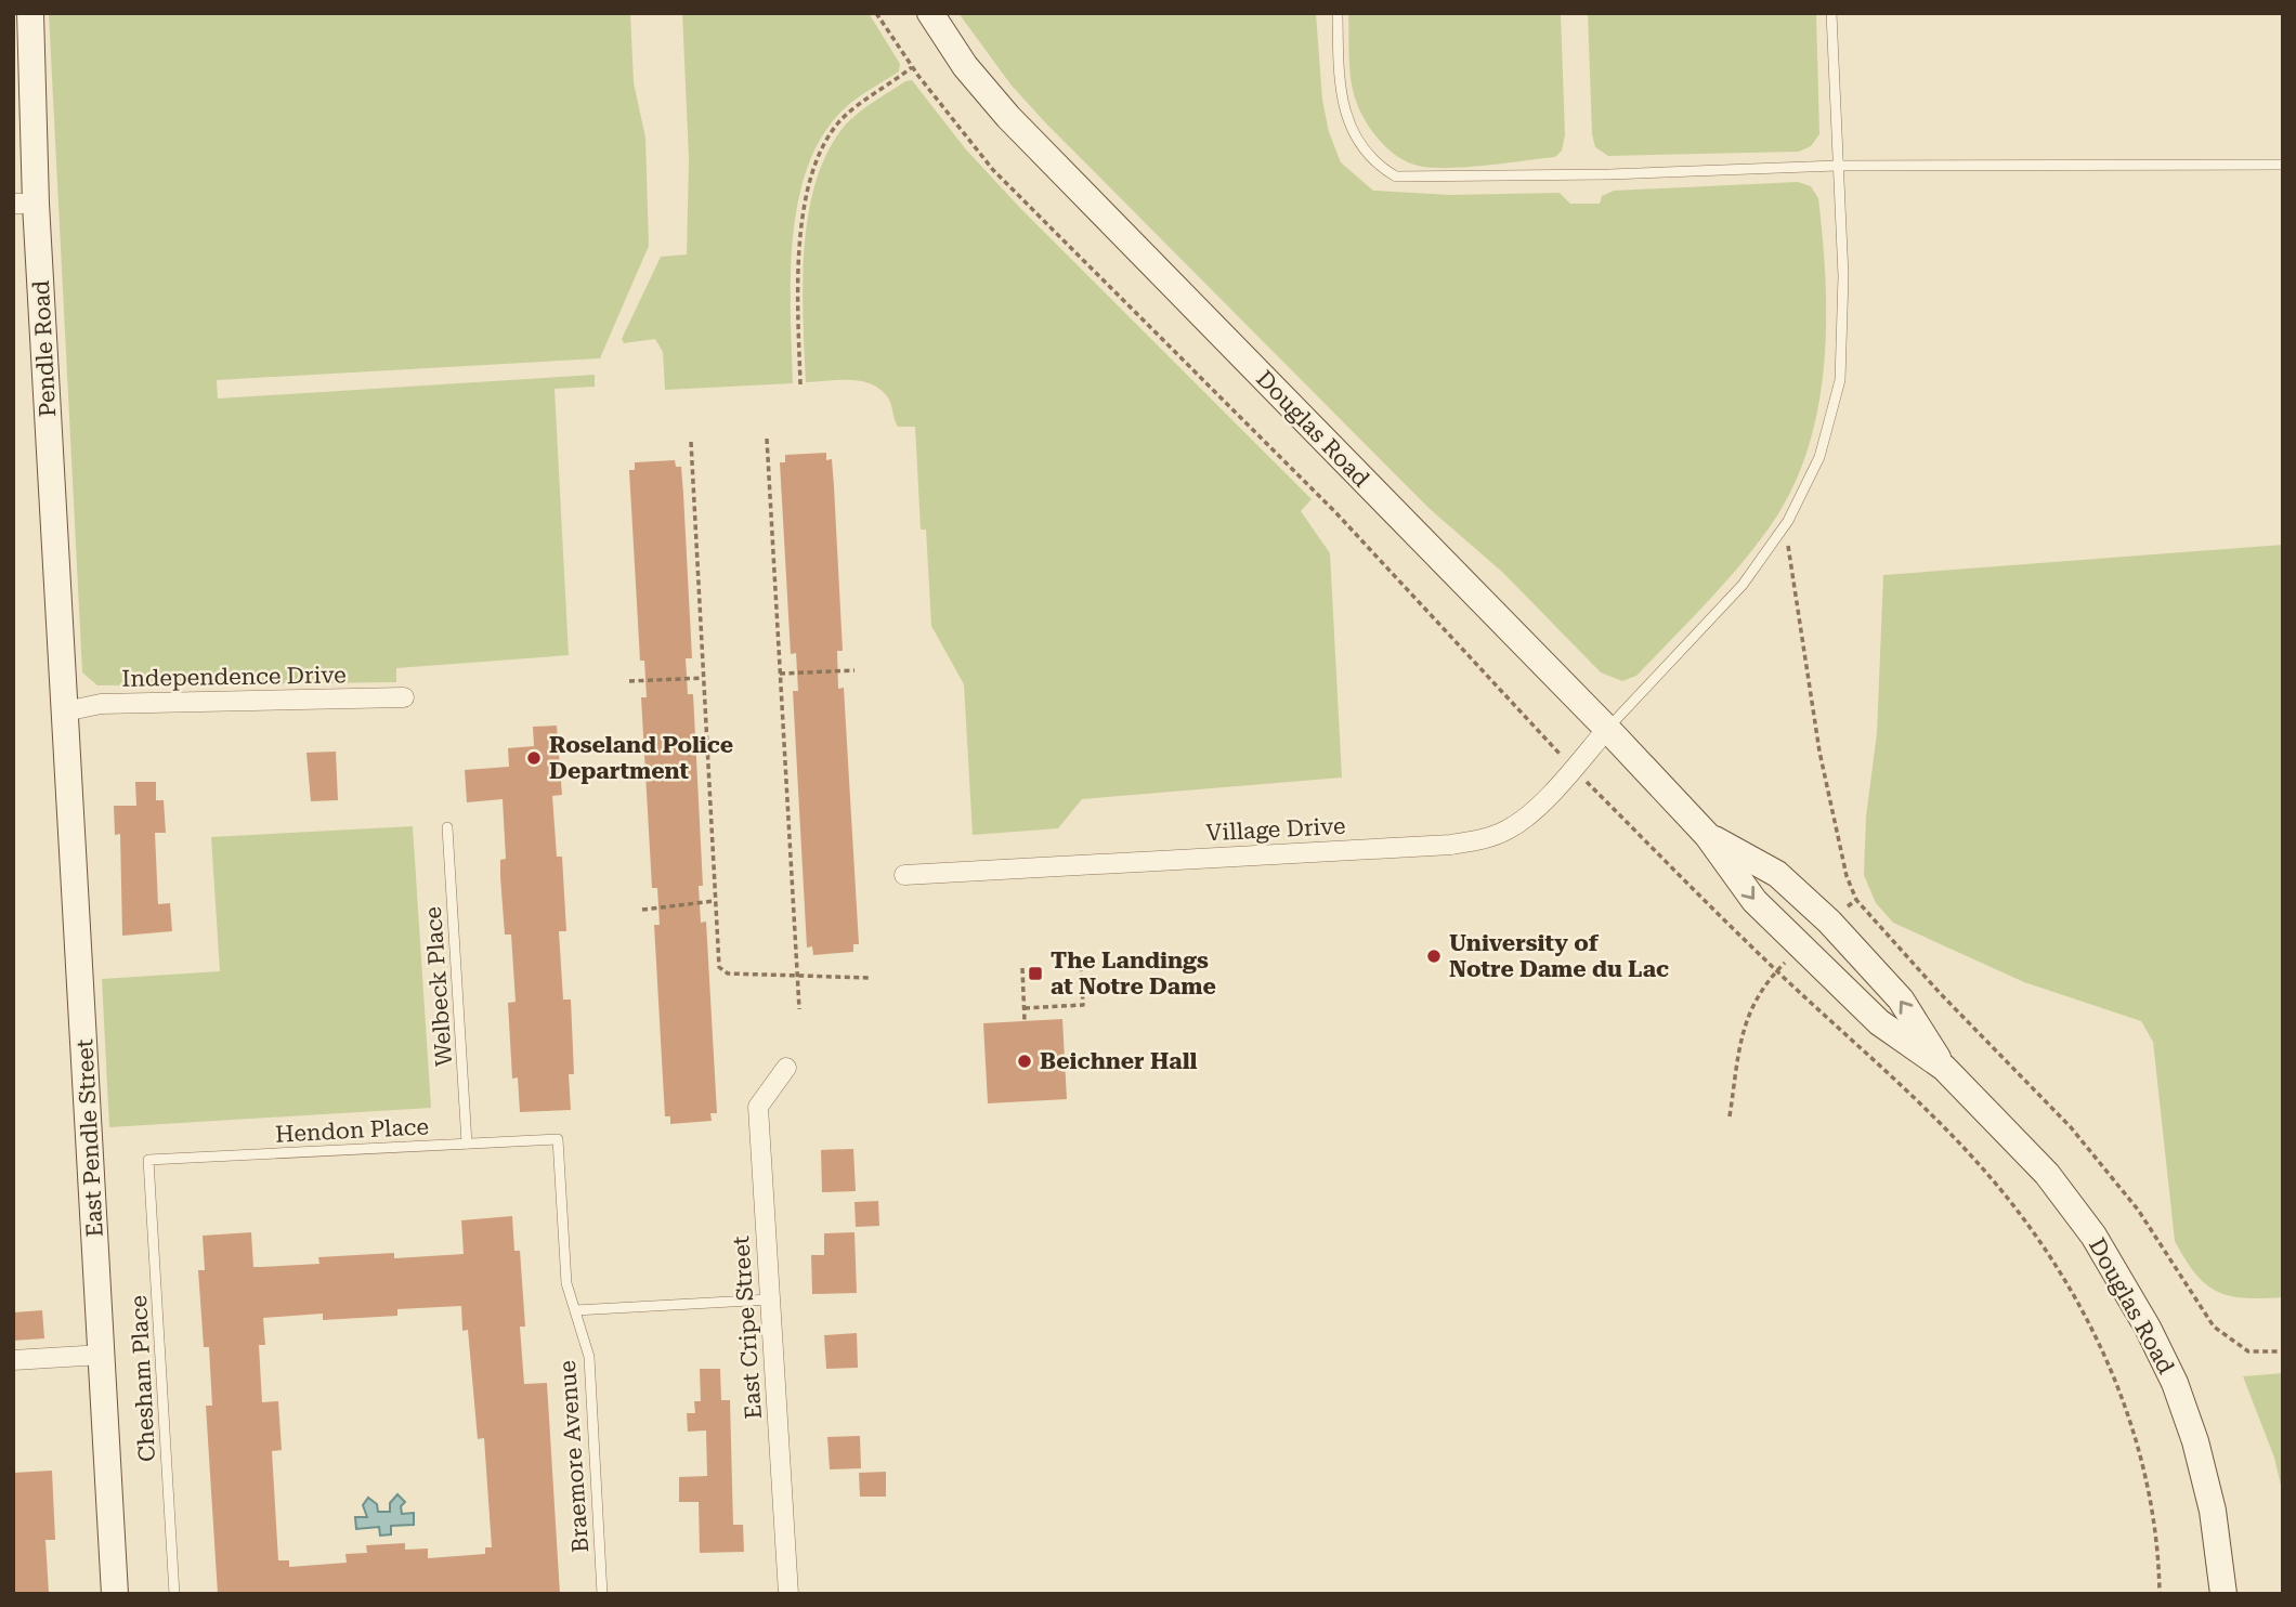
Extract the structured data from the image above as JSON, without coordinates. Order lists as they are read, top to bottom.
{
  "streets": {
    "street": [
      "Pendle Road",
      "Douglas Road",
      "Independence Drive",
      "Village Drive",
      "East Pendle Street",
      "East Cripe Street"
    ],
    "lane": [
      "Welbeck Place",
      "Hendon Place",
      "Chesham Place",
      "Braemore Avenue"
    ]
  },
  "crossings": [
    ["Pendle Road", "East Pendle Street"],
    ["Douglas Road", "Village Drive"],
    ["Independence Drive", "East Pendle Street"],
    ["Welbeck Place", "Hendon Place"],
    ["Hendon Place", "Chesham Place"],
    ["Hendon Place", "Braemore Avenue"]
  ],
  "places": {
    "other": ["Roseland Police Department", "University of Notre Dame du Lac", "Beichner Hall"],
    "transit": ["The Landings at Notre Dame"]
  }
}
